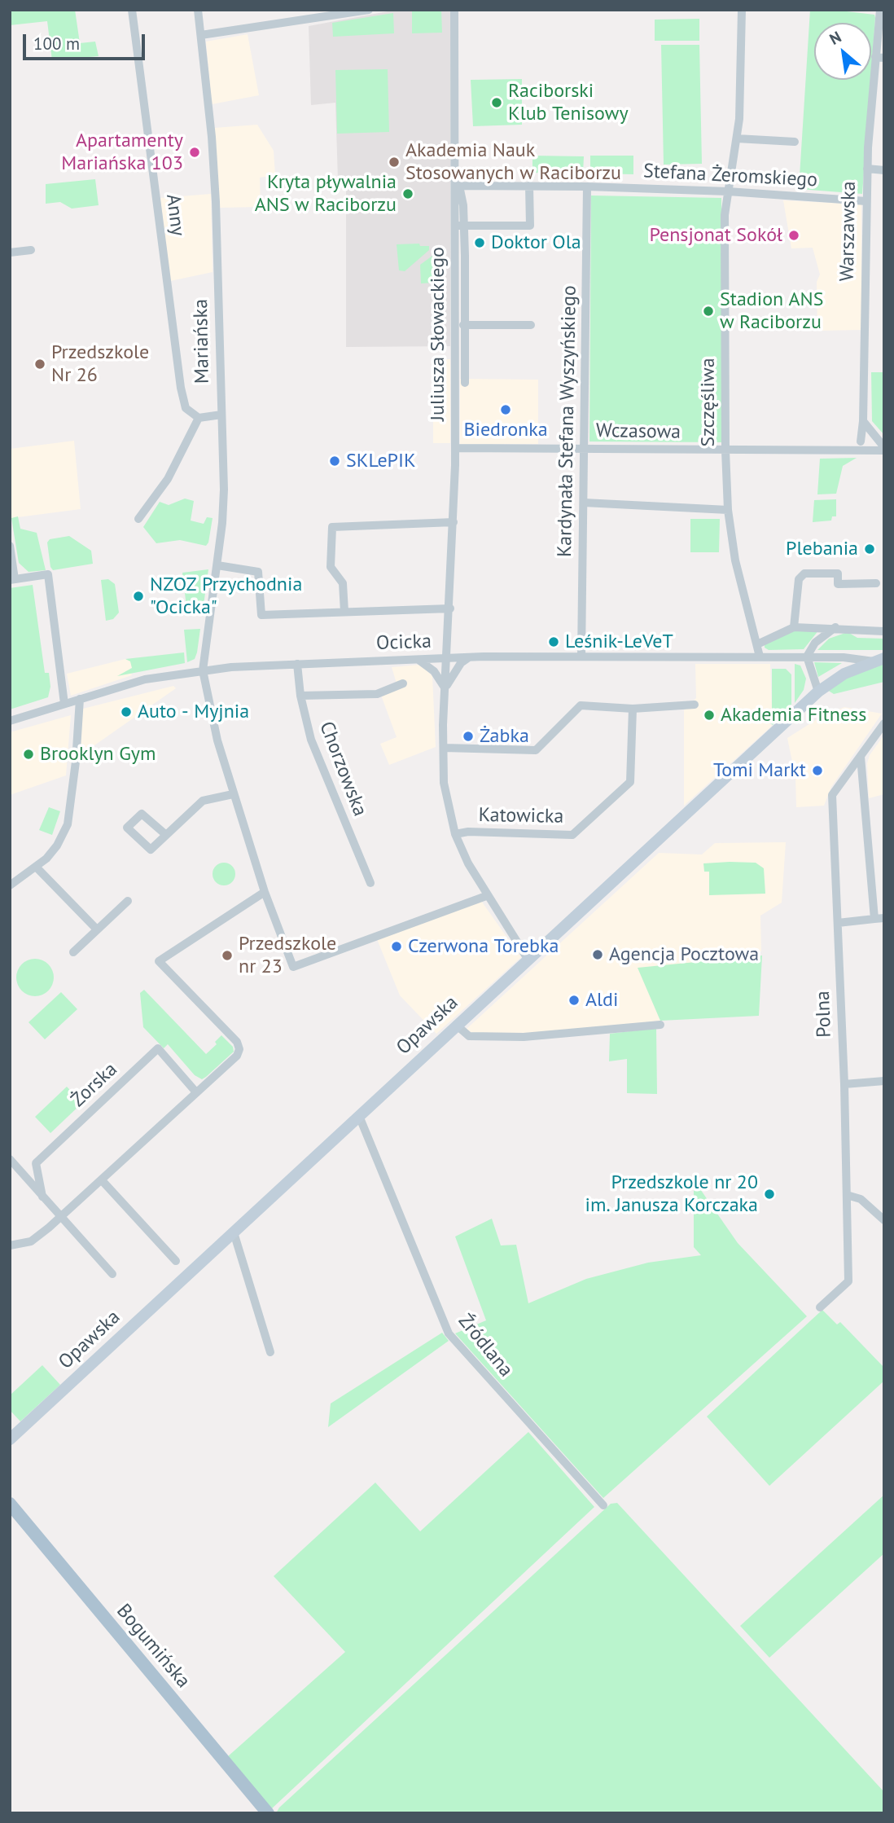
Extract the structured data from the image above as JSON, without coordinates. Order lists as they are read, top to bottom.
{
  "streets": {
    "main road": ["Opawska", "Bogumińska"],
    "street": [
      "Stefana Żeromskiego",
      "Anny",
      "Warszawska",
      "Juliusza Słowackiego",
      "Mariańska",
      "Szczęśliwa",
      "Kardynała Stefana Wyszyńskiego",
      "Wczasowa",
      "Ocicka",
      "Chorzowska",
      "Katowicka",
      "Polna",
      "Żorska",
      "Źródlana"
    ]
  },
  "crossings": [
    ["Stefana Żeromskiego", "Warszawska"],
    ["Stefana Żeromskiego", "Juliusza Słowackiego"],
    ["Stefana Żeromskiego", "Szczęśliwa"],
    ["Stefana Żeromskiego", "Kardynała Stefana Wyszyńskiego"],
    ["Juliusza Słowackiego", "Wczasowa"],
    ["Juliusza Słowackiego", "Ocicka"],
    ["Juliusza Słowackiego", "Katowicka"],
    ["Mariańska", "Ocicka"],
    ["Mariańska", "Katowicka"],
    ["Szczęśliwa", "Wczasowa"],
    ["Szczęśliwa", "Ocicka"],
    ["Kardynała Stefana Wyszyńskiego", "Wczasowa"],
    ["Kardynała Stefana Wyszyńskiego", "Ocicka"],
    ["Ocicka", "Chorzowska"],
    ["Ocicka", "Katowicka"],
    ["Ocicka", "Opawska"],
    ["Katowicka", "Opawska"],
    ["Opawska", "Źródlana"]
  ],
  "places": [
    "Raciborski Klub Tenisowy",
    "Apartamenty Mariańska 103",
    "Akademia Nauk Stosowanych w Raciborzu",
    "Kryta pływalnia ANS w Raciborzu",
    "Pensjonat Sokół",
    "Doktor Ola",
    "Stadion ANS w Raciborzu",
    "Przedszkole Nr 26",
    "Biedronka",
    "SKLePIK",
    "Plebania",
    "NZOZ Przychodnia \"Ocicka\"",
    "Leśnik-LeVeT",
    "Auto - Myjnia",
    "Akademia Fitness",
    "Żabka",
    "Brooklyn Gym",
    "Tomi Markt",
    "Czerwona Torebka",
    "Agencja Pocztowa",
    "Przedszkole nr 23",
    "Aldi",
    "Przedszkole nr 20 im. Janusza Korczaka"
  ],
  "scale_bar": "100 m",
  "north": "top left"
}
